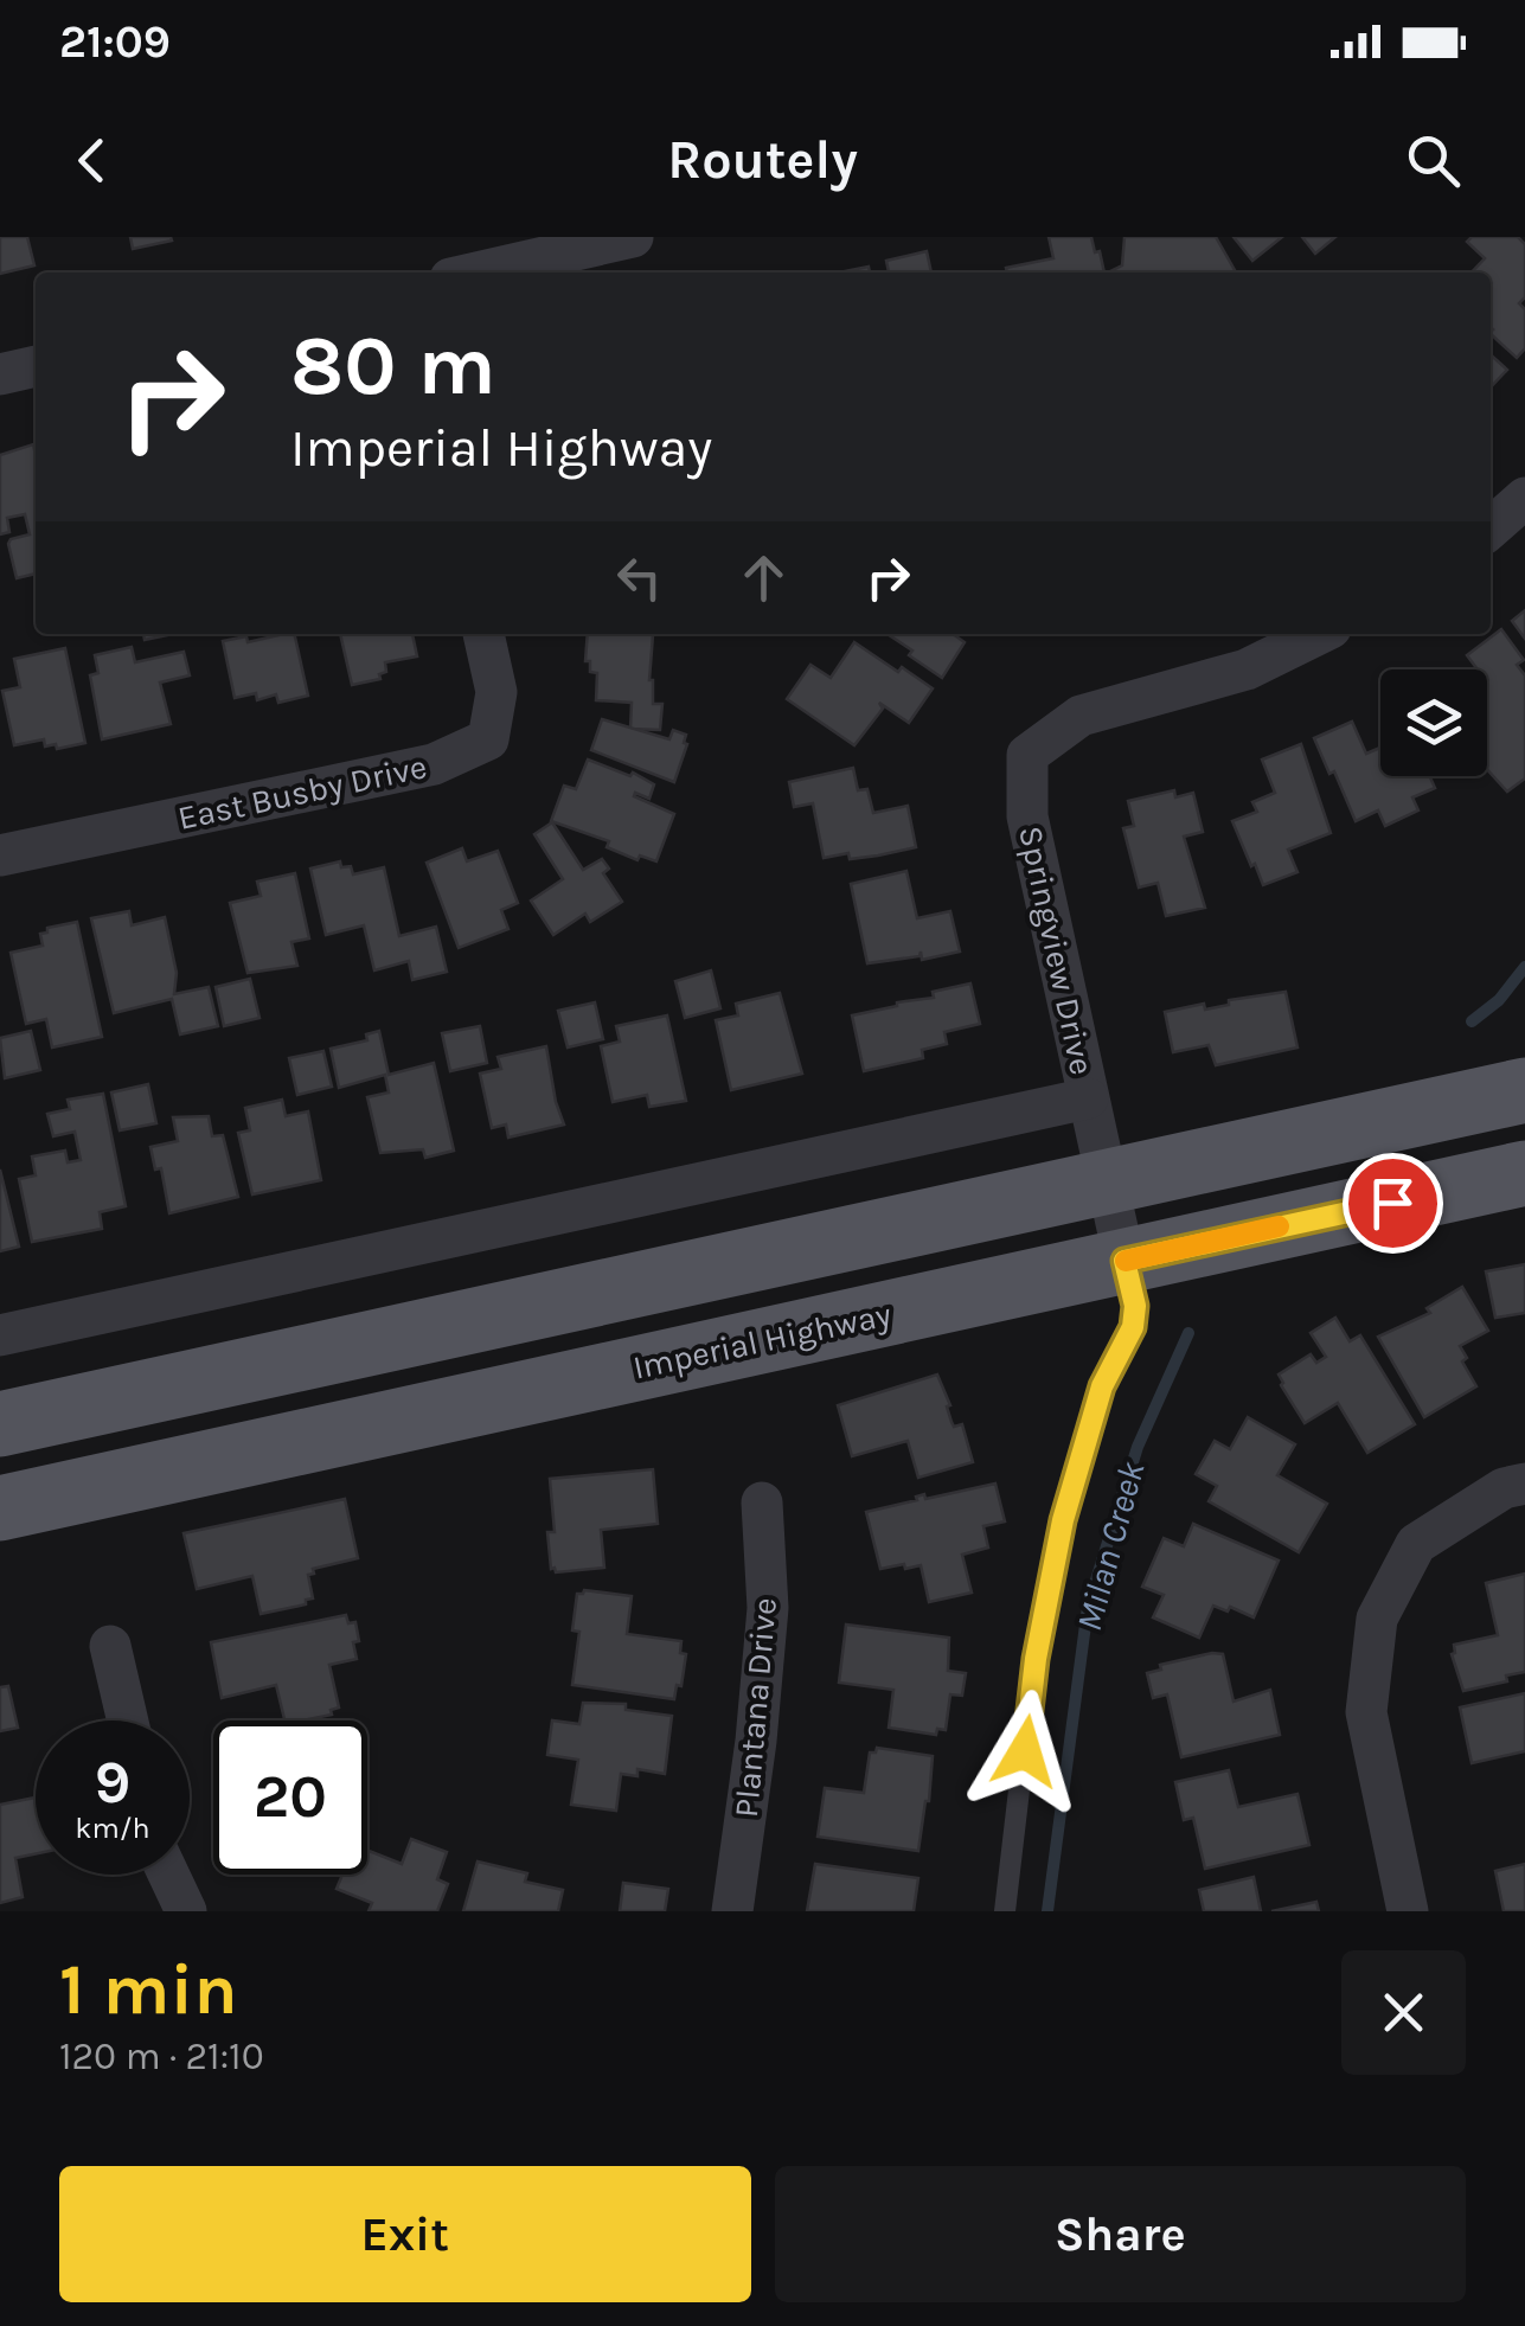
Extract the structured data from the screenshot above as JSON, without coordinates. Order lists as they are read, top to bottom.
{
  "streets": {
    "main road": ["Imperial Highway"],
    "street": ["East Busby Drive", "Springview Drive", "Plantana Drive"]
  },
  "crossings": [
    ["Springview Drive", "Imperial Highway"]
  ],
  "water": ["Milan Creek"],
  "page": {
    "status": "21:09",
    "header": "Routely",
    "turn": ["80 m", "Imperial Highway"],
    "speed": "9 km/h",
    "limit": "20",
    "heading": ["1 min", "120 m · 21:10"],
    "buttons": ["Exit", "Share"]
  }
}
